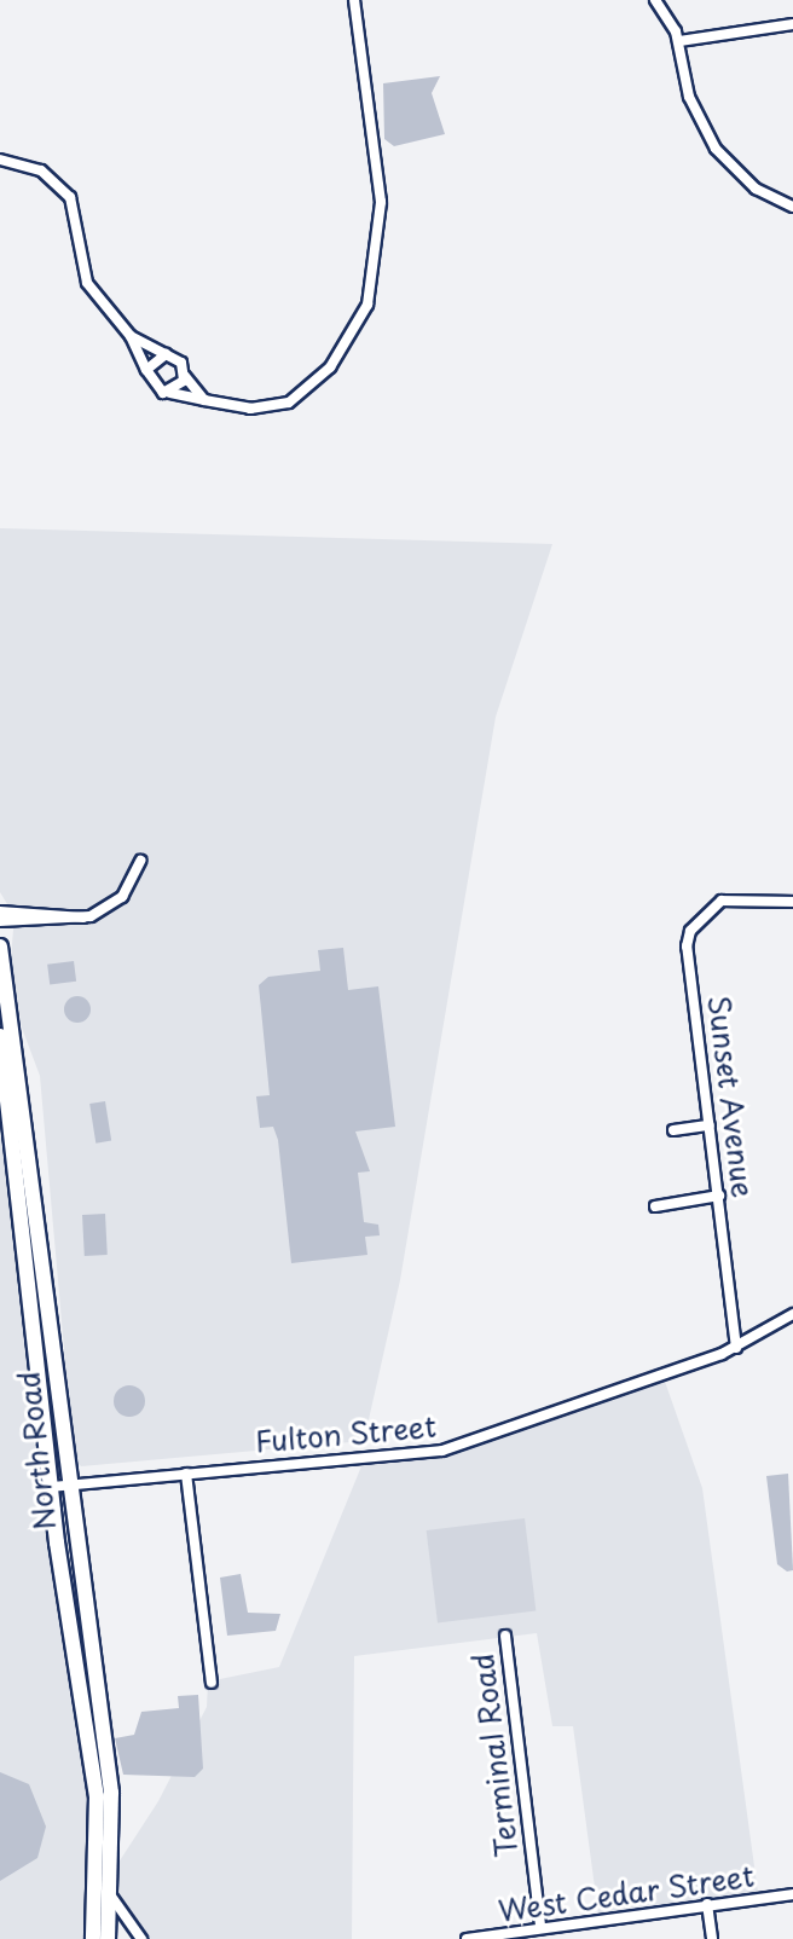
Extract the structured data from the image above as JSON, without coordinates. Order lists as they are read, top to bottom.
{
  "streets": {
    "highway": ["North Road"],
    "street": [
      "Sunset Avenue",
      "Fulton Street",
      "Terminal Road",
      "West Cedar Street"
    ]
  },
  "crossings": [
    ["Sunset Avenue", "Fulton Street"],
    ["Fulton Street", "North Road"],
    ["Terminal Road", "West Cedar Street"]
  ]
}
